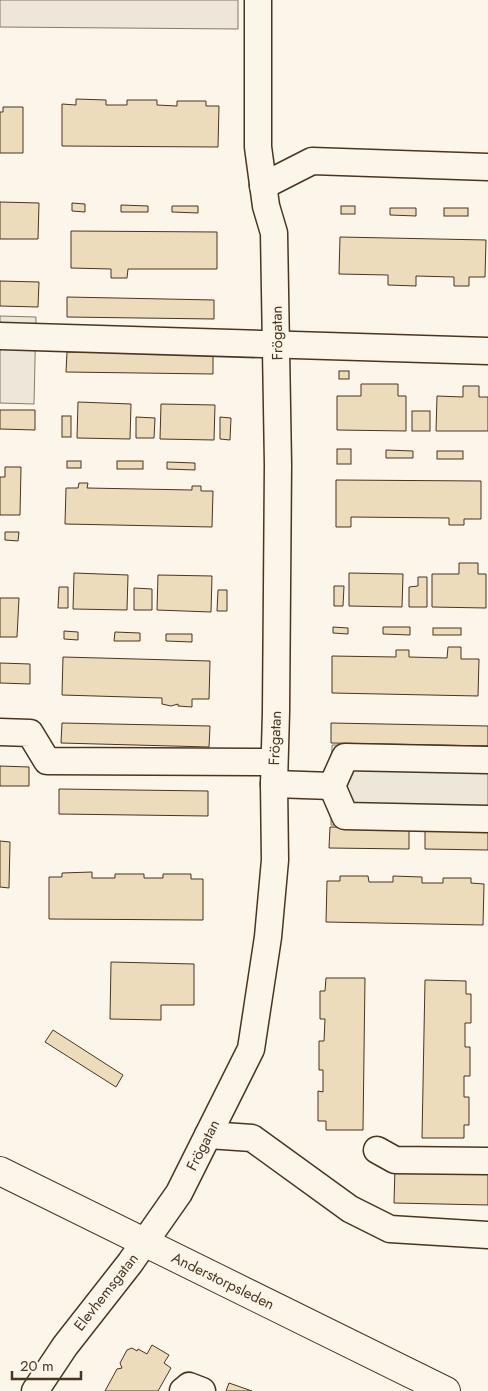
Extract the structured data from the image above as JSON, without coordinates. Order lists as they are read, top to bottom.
{
  "streets": {
    "main road": ["Anderstorpsleden"],
    "street": ["Frögatan", "Elevhemsgatan"]
  },
  "crossings": [
    ["Frögatan", "Anderstorpsleden"],
    ["Frögatan", "Elevhemsgatan"],
    ["Anderstorpsleden", "Elevhemsgatan"]
  ],
  "scale_bar": "20 m"
}
